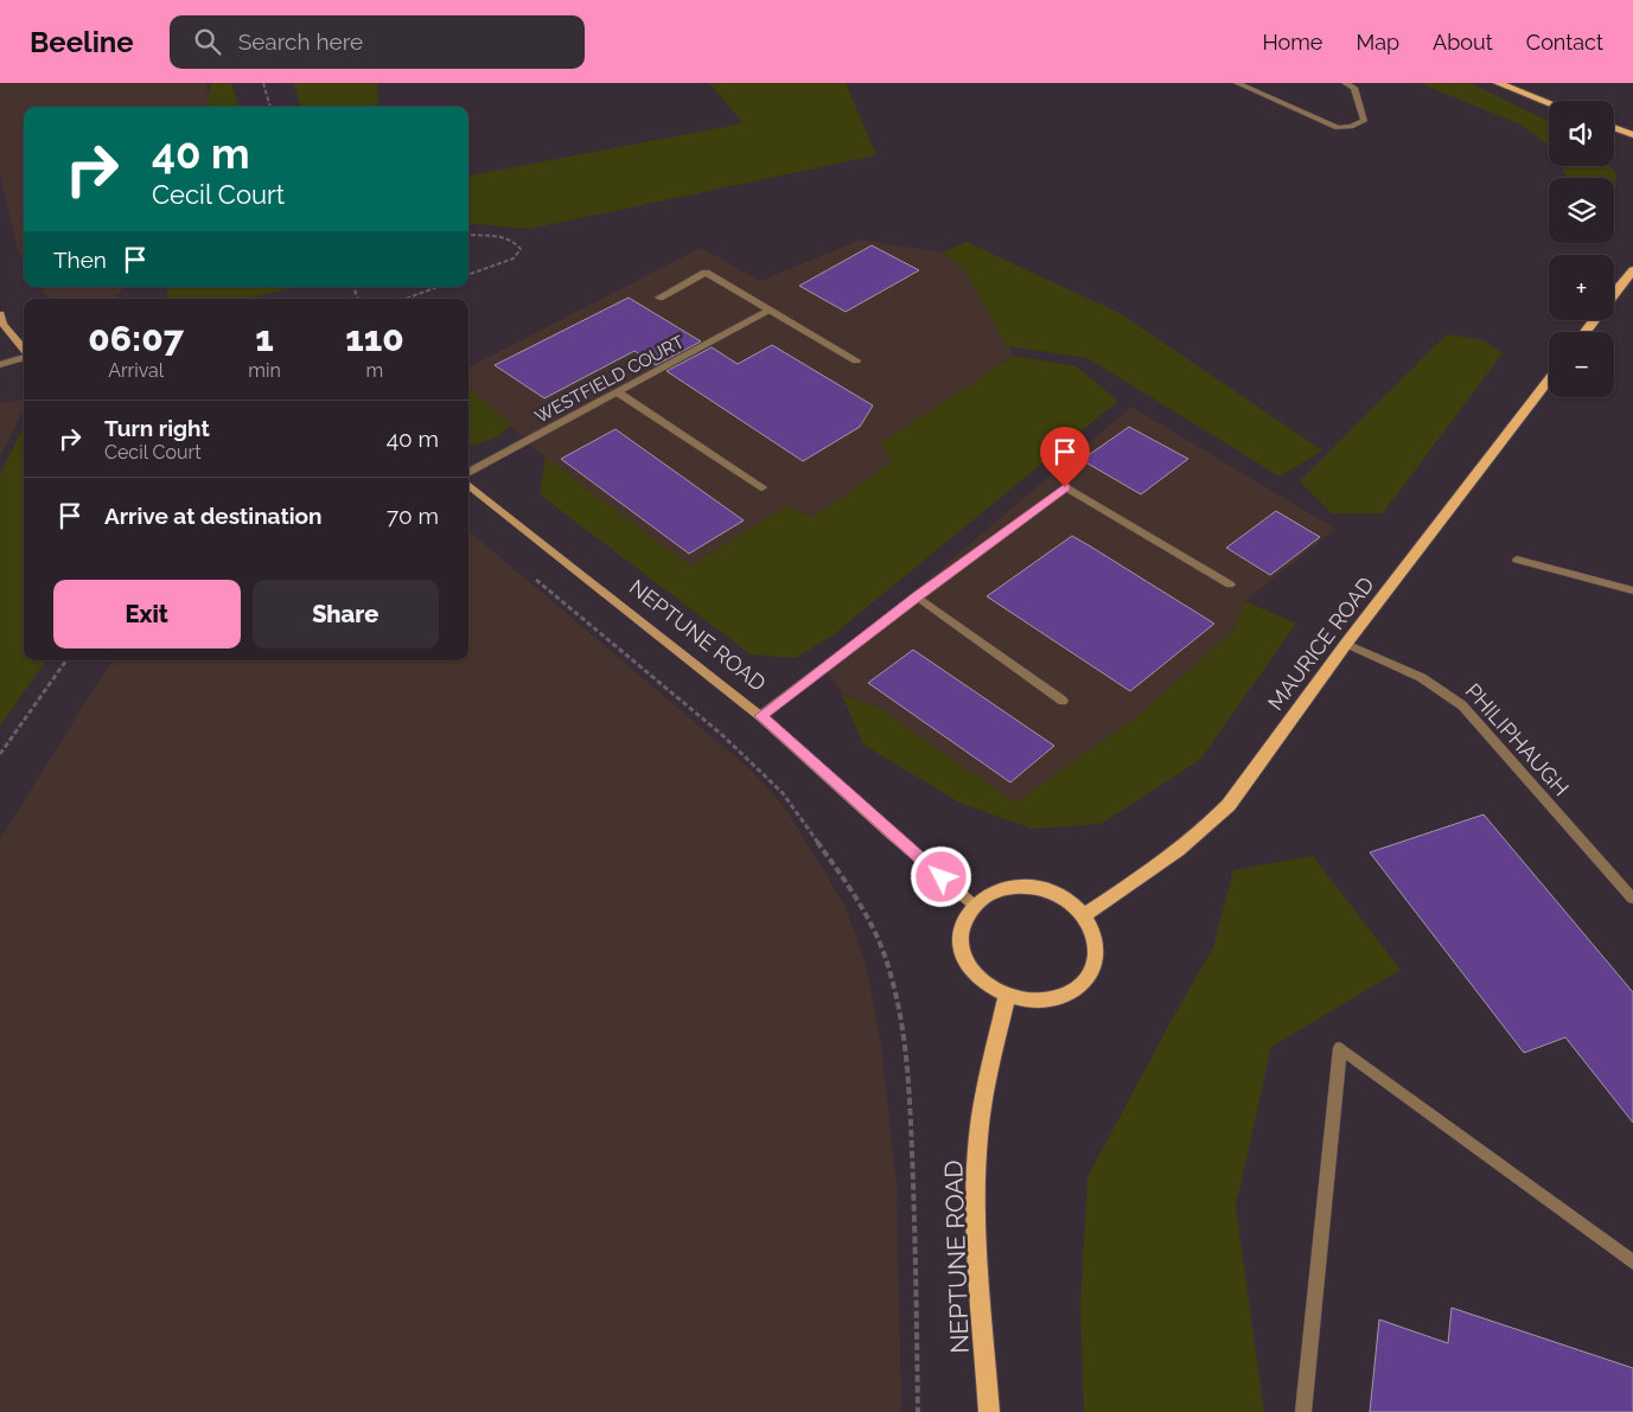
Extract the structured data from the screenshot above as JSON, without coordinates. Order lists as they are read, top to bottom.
{
  "streets": {
    "main road": ["NEPTUNE ROAD", "MAURICE ROAD"],
    "street": ["WESTFIELD COURT", "PHILIPHAUGH"]
  },
  "crossings": [
    ["NEPTUNE ROAD", "MAURICE ROAD"],
    ["MAURICE ROAD", "PHILIPHAUGH"]
  ],
  "page": {
    "header": "Beeline",
    "search": "Search here",
    "nav": [
      "Home",
      "Map",
      "About",
      "Contact"
    ],
    "map_buttons": ["+", "−"],
    "turn": ["40 m", "Cecil Court"],
    "then": "Then",
    "eta": [
      "06:07",
      "Arrival",
      "1",
      "min",
      "110",
      "m"
    ],
    "list": [
      {
        "name": "Turn right",
        "note": "Cecil Court",
        "value": "40 m"
      },
      {
        "name": "Arrive at destination",
        "value": "70 m"
      }
    ],
    "buttons": ["Exit", "Share"]
  }
}
